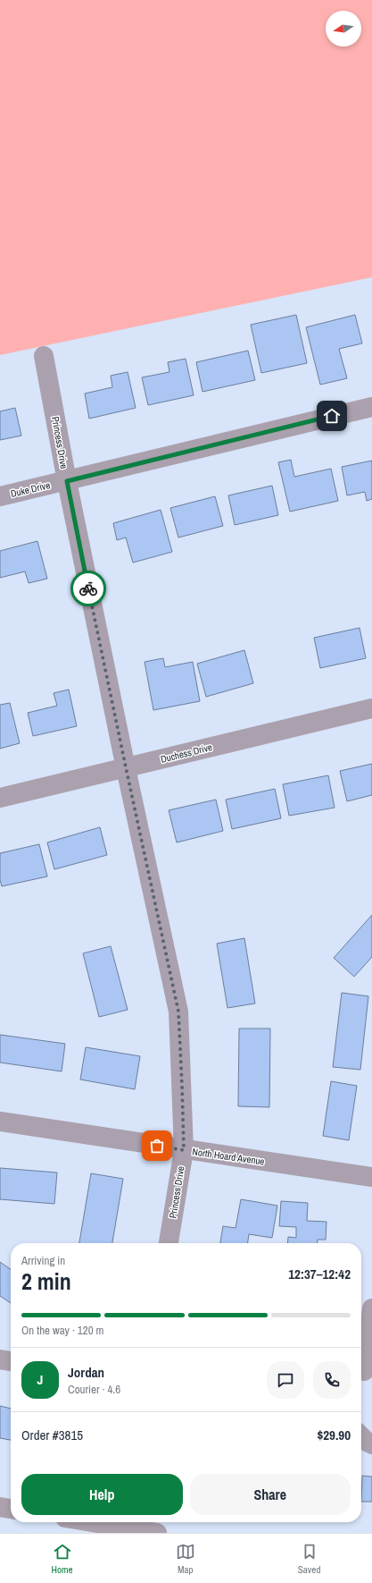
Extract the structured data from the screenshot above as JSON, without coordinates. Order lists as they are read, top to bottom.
{
  "streets": {
    "street": [
      "Princess Drive",
      "Duke Drive",
      "Duchess Drive",
      "North Hoard Avenue"
    ]
  },
  "crossings": [
    ["Princess Drive", "Duke Drive"],
    ["Princess Drive", "Duchess Drive"],
    ["Princess Drive", "North Hoard Avenue"]
  ],
  "north": "left",
  "page": {
    "heading": ["2 min", "Arriving in", "12:37–12:42"],
    "panel": [
      "Jordan",
      "Courier · 4.6",
      "Order #3815",
      "$29.90"
    ],
    "bar": "On the way · 120 m",
    "round": "J",
    "buttons": ["Help", "Share"],
    "tabs": ["Home", "Map", "Saved"]
  }
}
